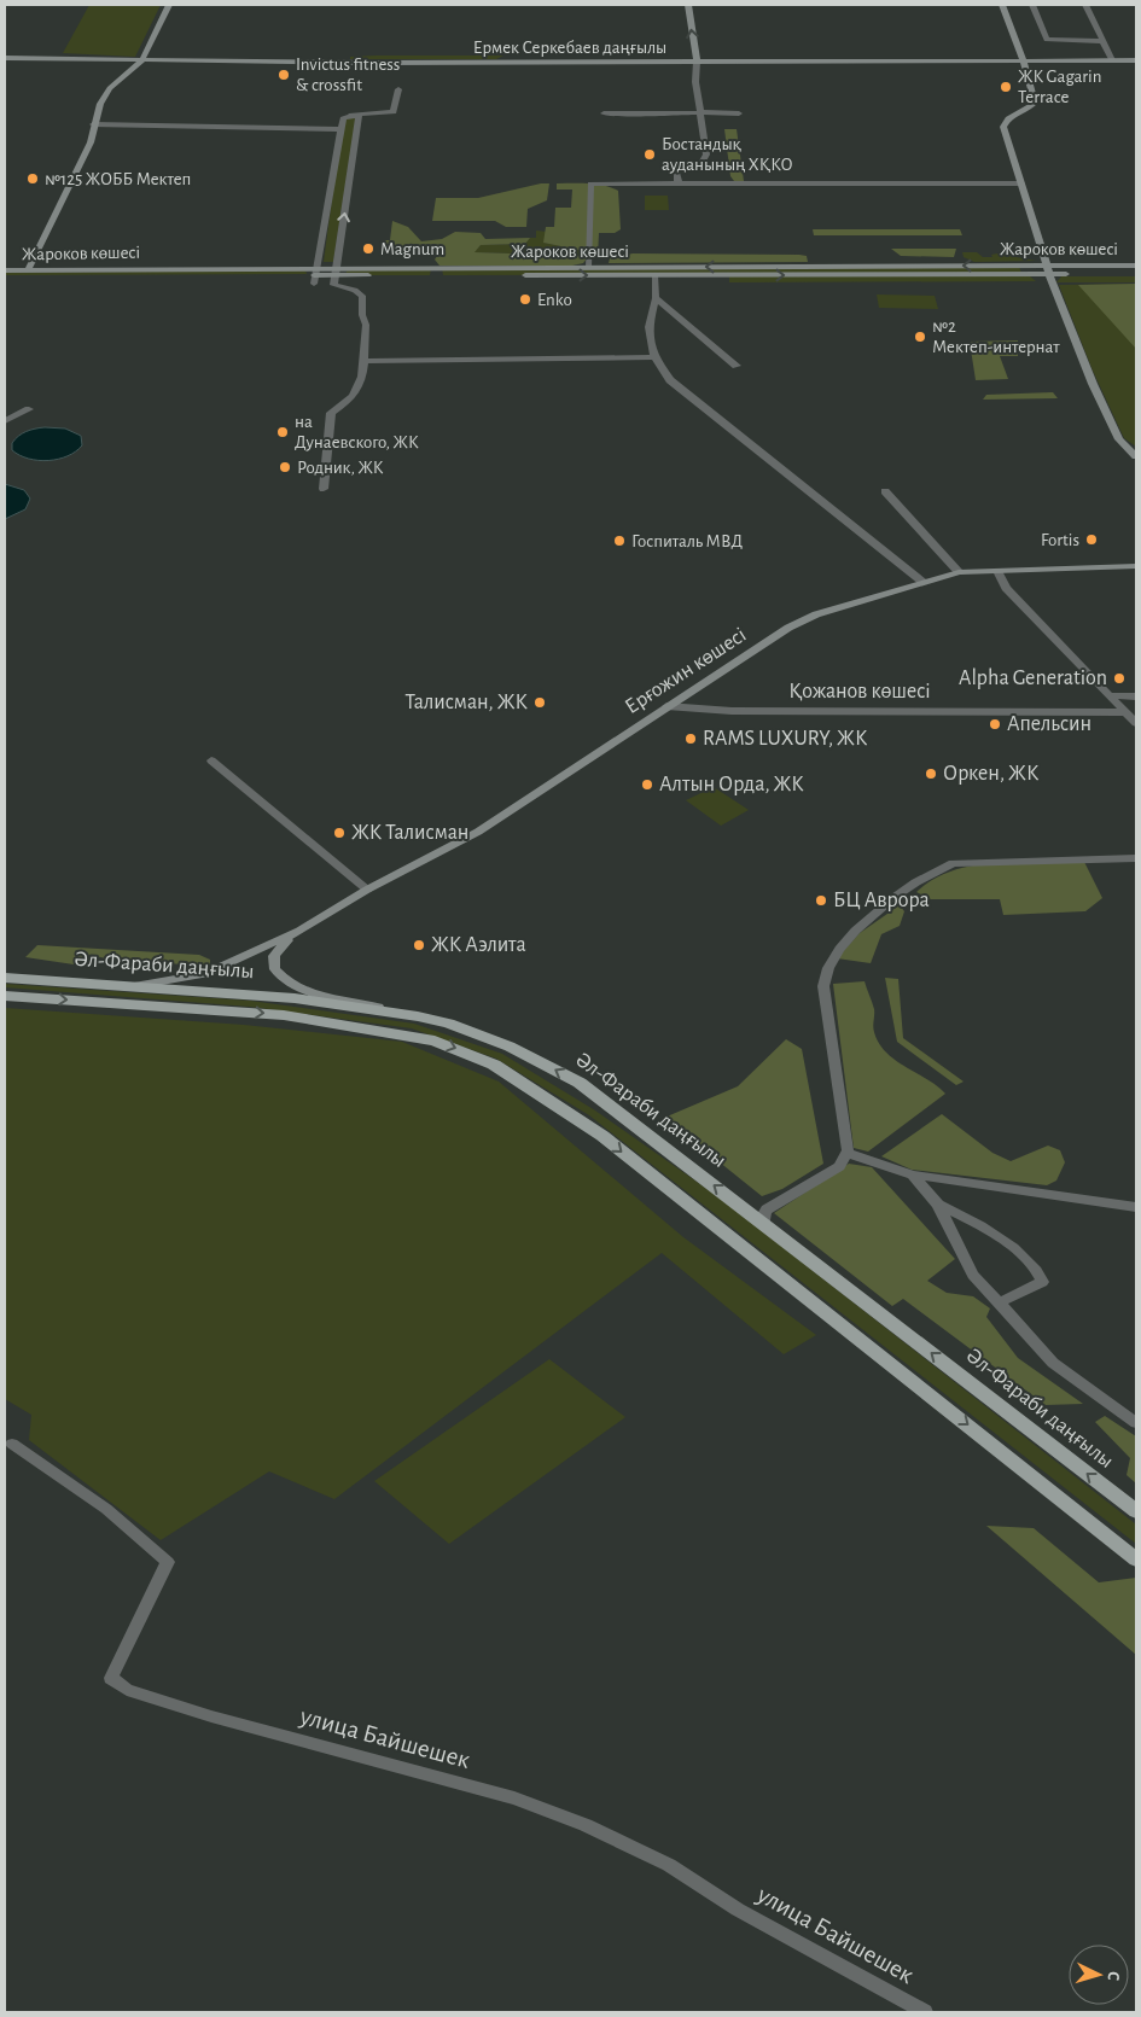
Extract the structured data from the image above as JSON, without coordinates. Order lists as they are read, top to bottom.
{
  "streets": {
    "main road": ["Әл-Фараби даңғылы"],
    "street": [
      "Ермек Серкебаев даңғылы",
      "Жароков көшесі",
      "Ерғожин көшесі",
      "Қожанов көшесі",
      "улица Байшешек"
    ]
  },
  "crossings": [
    ["Ерғожин көшесі", "Қожанов көшесі"],
    ["Ерғожин көшесі", "Әл-Фараби даңғылы"]
  ],
  "places": [
    "Invictus fitness & crossfit",
    "ЖК Gagarin Terrace",
    "Бостандық ауданының ХҚКО",
    "№125 ЖОББ Мектеп",
    "Magnum",
    "Enko",
    "№2 Мектеп-интернат",
    "на Дунаевского, ЖК",
    "Родник, ЖК",
    "Fortis",
    "Госпиталь МВД",
    "Alpha Generation",
    "Талисман, ЖК",
    "Апельсин",
    "RAMS LUXURY, ЖК",
    "Оркен, ЖК",
    "Алтын Орда, ЖК",
    "ЖК Талисман",
    "БЦ Аврора",
    "ЖК Аэлита"
  ],
  "north": "right"
}
